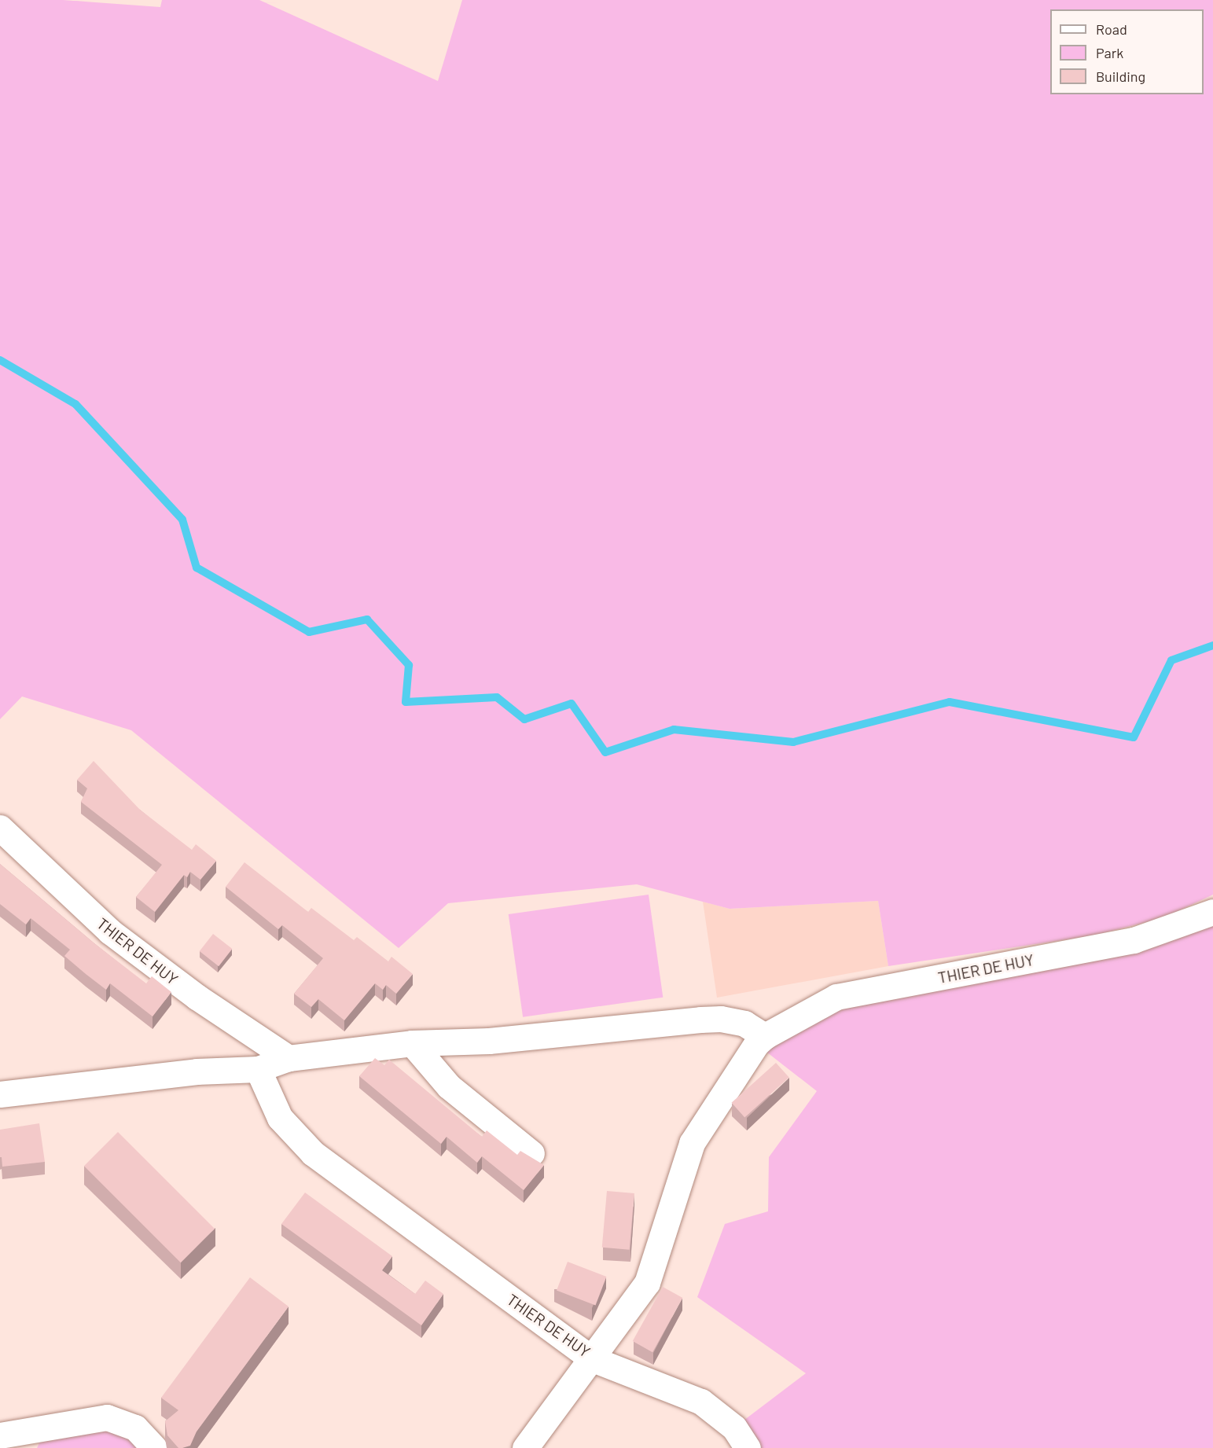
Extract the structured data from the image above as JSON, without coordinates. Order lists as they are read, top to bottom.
{
  "streets": {
    "street": ["THIER DE HUY"]
  },
  "legend": ["Road", "Park", "Building"]
}
